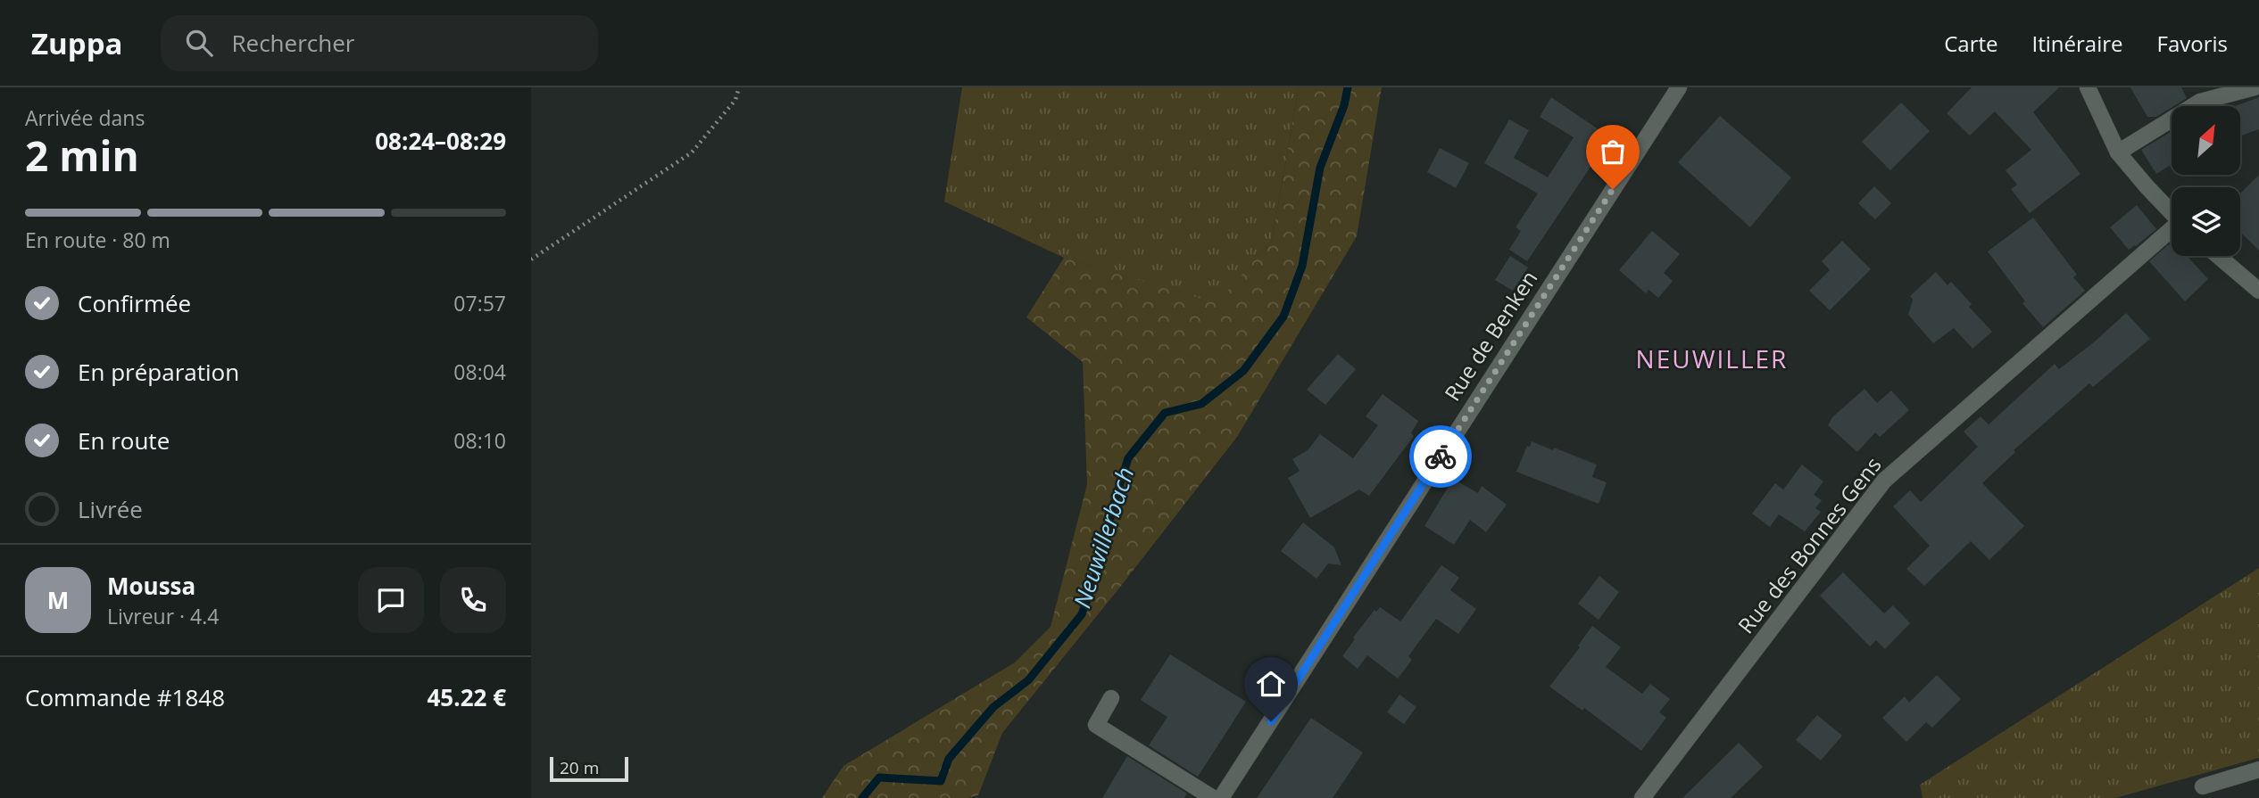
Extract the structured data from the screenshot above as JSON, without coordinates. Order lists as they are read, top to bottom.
{
  "streets": {
    "street": ["Rue de Benken", "Rue des Bonnes Gens"]
  },
  "districts": ["NEUWILLER"],
  "water": ["Neuwillerbach"],
  "scale_bar": "20 m",
  "north": "top right",
  "page": {
    "header": "Zuppa",
    "search": "Rechercher",
    "nav": ["Carte", "Itinéraire", "Favoris"],
    "heading": ["2 min", "Arrivée dans", "08:24–08:29"],
    "panel": [
      "Moussa",
      "Livreur · 4.4",
      "Commande #1848",
      "45.22 €"
    ],
    "bar": "En route · 80 m",
    "list": [
      ["Confirmée", "07:57"],
      ["En préparation", "08:04"],
      ["En route", "08:10"],
      "Livrée"
    ],
    "round": "M",
    "scale": "20 m"
  }
}
